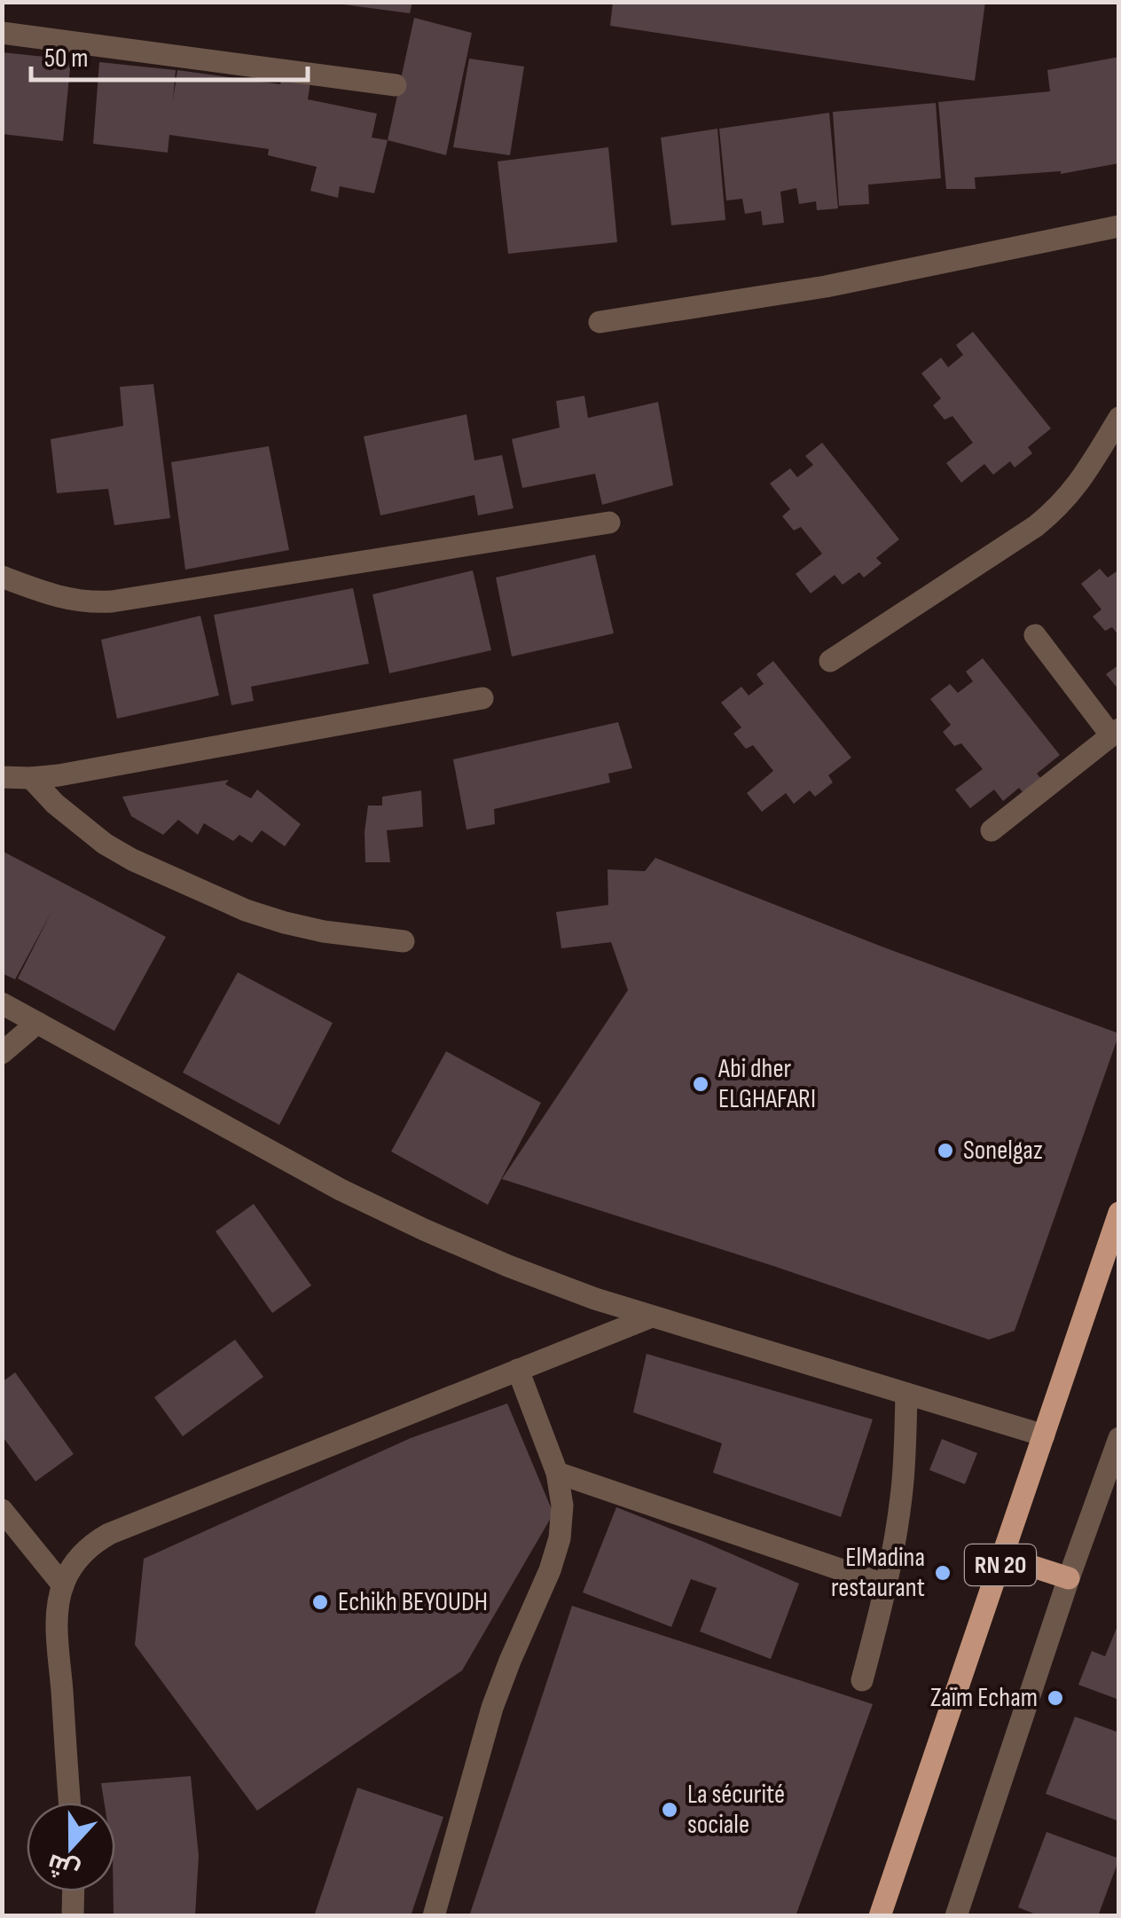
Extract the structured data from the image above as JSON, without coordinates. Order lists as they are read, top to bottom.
{
  "streets": {
    "main road": ["RN 20"]
  },
  "places": [
    "Abi dher ELGHAFARI",
    "Sonelgaz",
    "ElMadina restaurant",
    "Echikh BEYOUDH",
    "Zaïm Echam",
    "La sécurité sociale"
  ],
  "scale_bar": "50 m",
  "north": "bottom"
}
